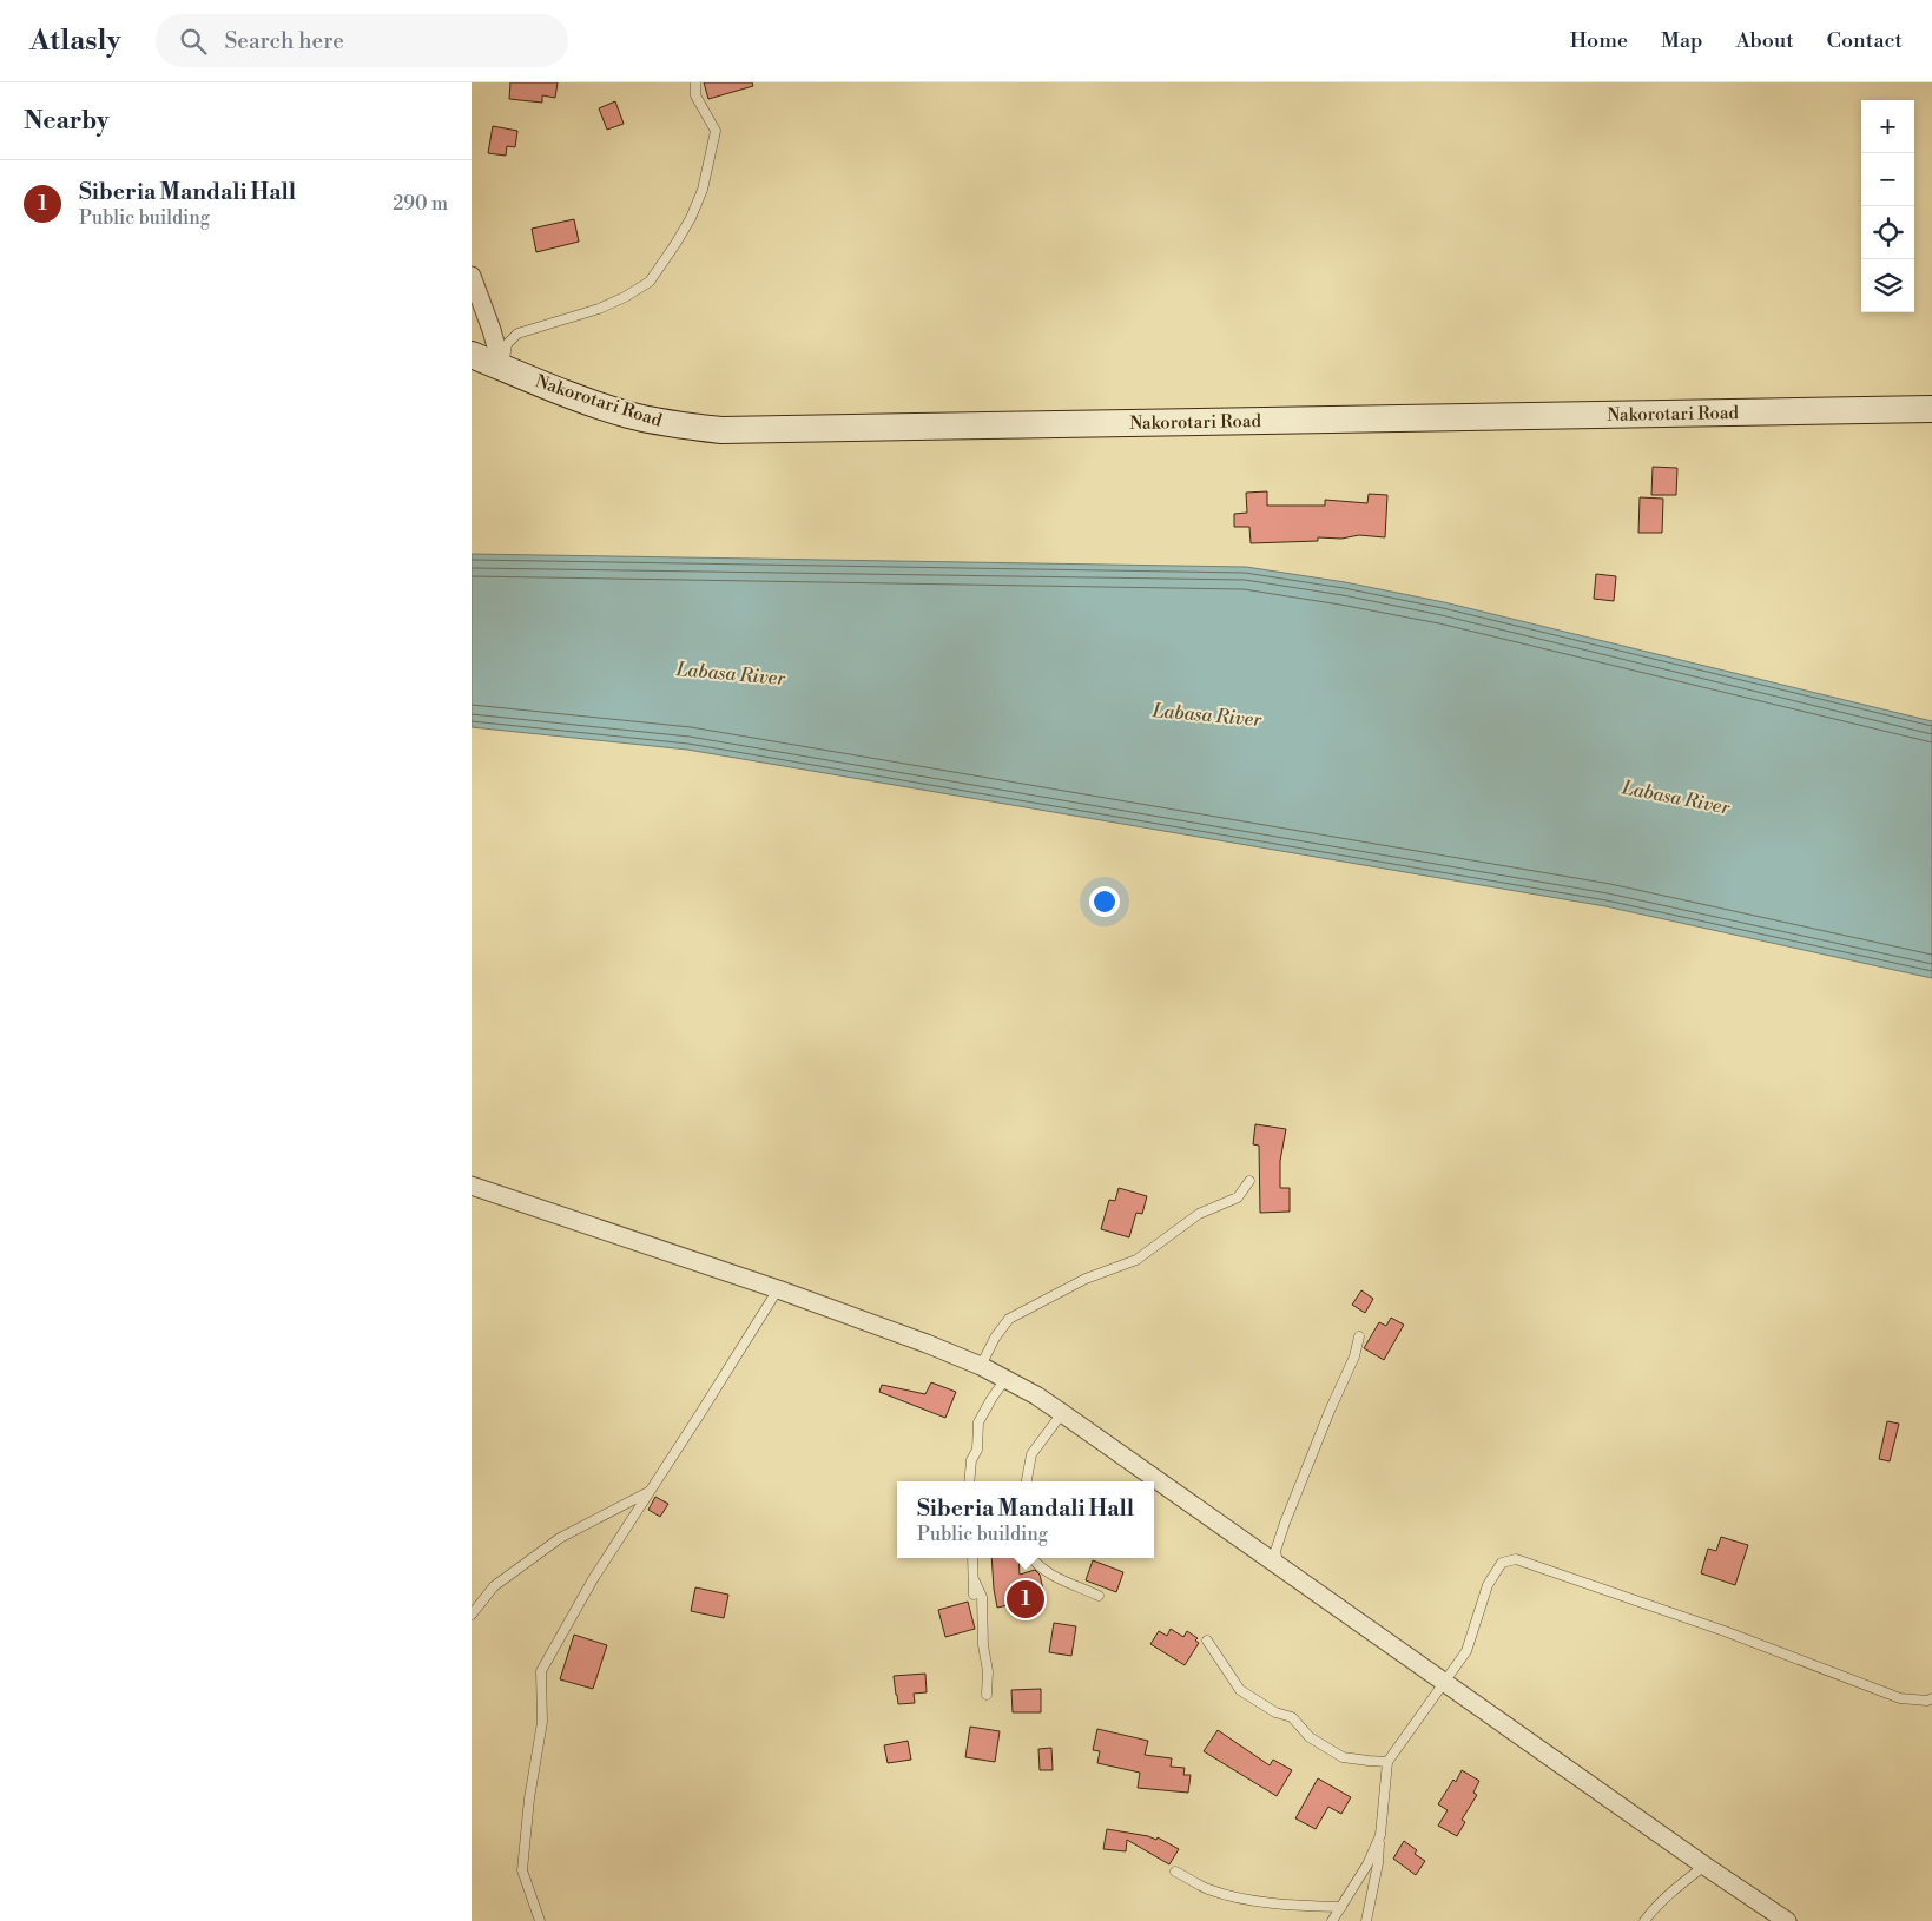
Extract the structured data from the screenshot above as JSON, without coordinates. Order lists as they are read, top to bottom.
{
  "streets": {
    "street": ["Nakorotari Road"]
  },
  "water": ["Labasa River"],
  "page": {
    "header": "Atlasly",
    "search": "Search here",
    "nav": [
      "Home",
      "Map",
      "About",
      "Contact"
    ],
    "heading": "Nearby",
    "map_buttons": ["+", "−"],
    "list": [
      {
        "mark": "1",
        "name": "Siberia Mandali Hall",
        "note": "Public building",
        "value": "290 m"
      }
    ],
    "popup": ["Siberia Mandali Hall", "Public building"],
    "pins": "1"
  }
}
